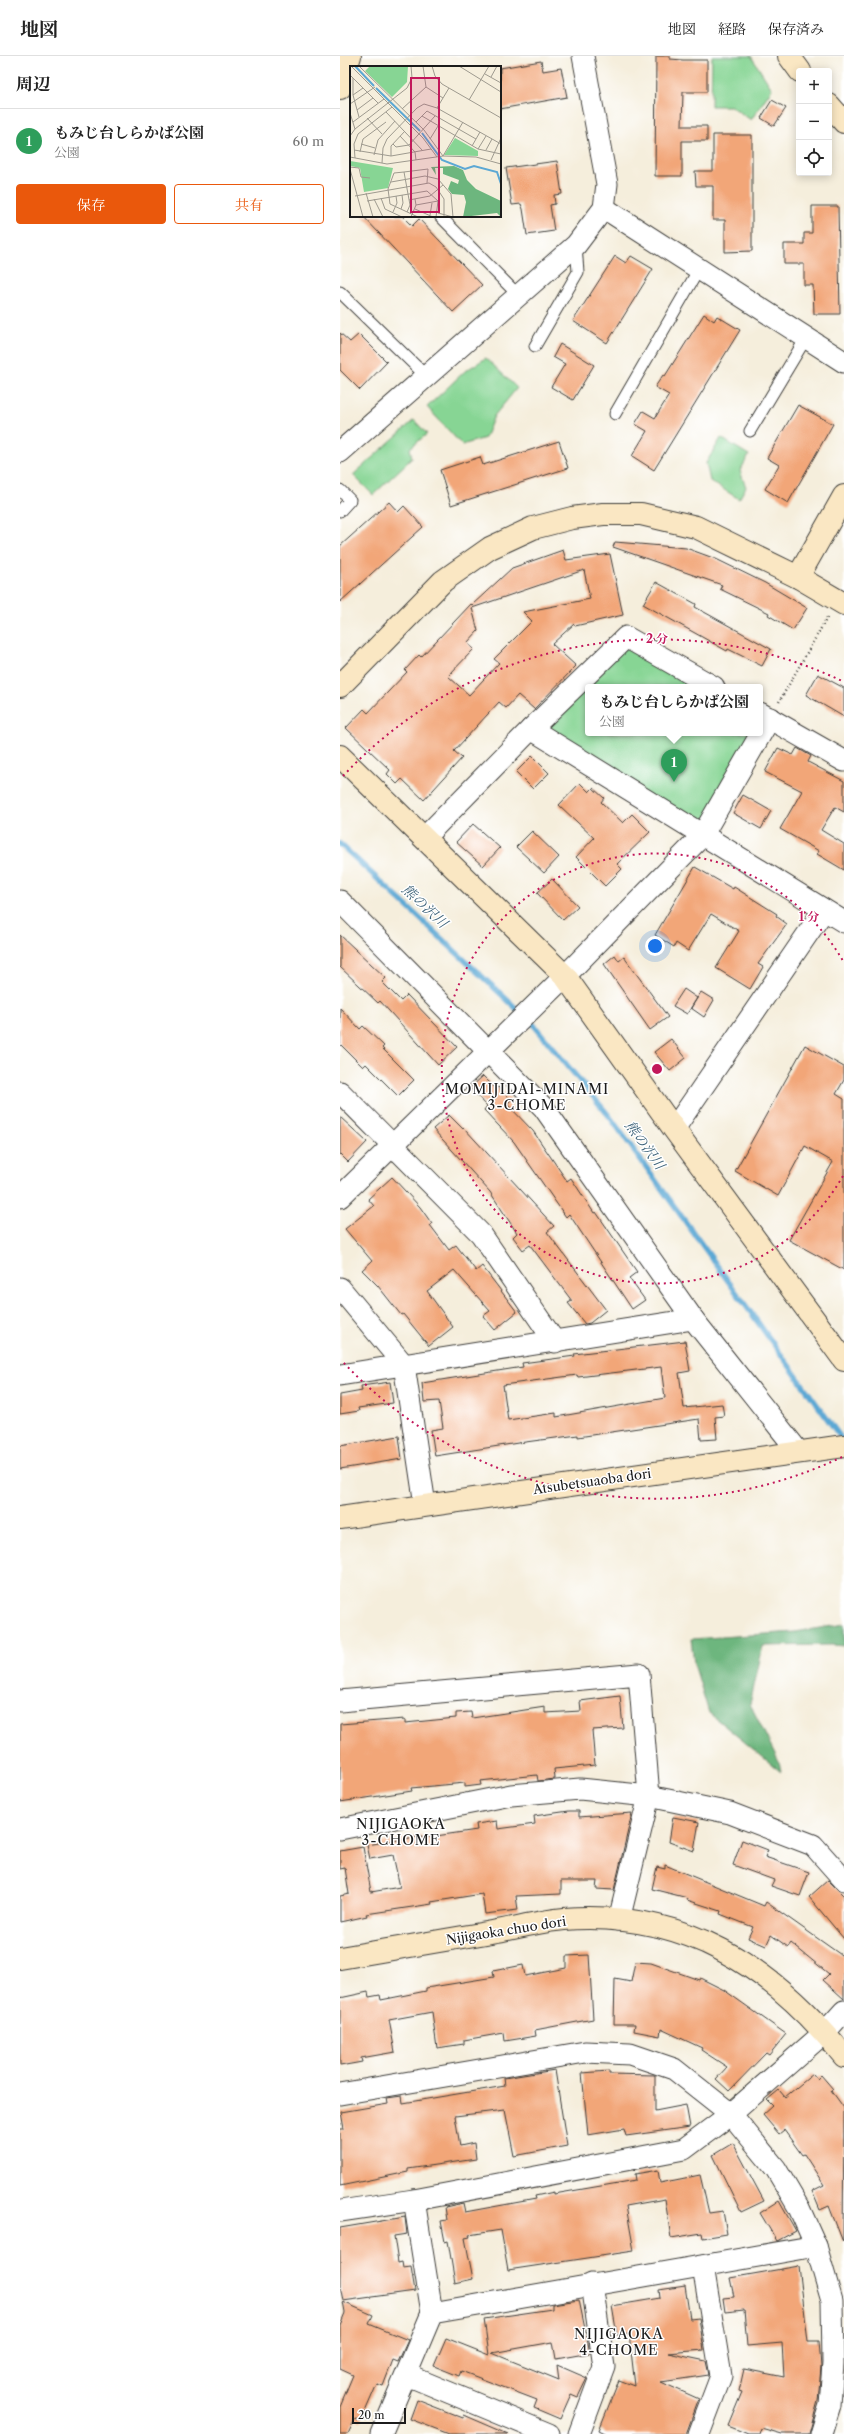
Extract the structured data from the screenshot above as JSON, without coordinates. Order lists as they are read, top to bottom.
{
  "streets": {
    "street": ["Atsubetsuaoba dori", "Nijigaoka chuo dori"]
  },
  "districts": ["MOMIJIDAI-MINAMI 3-CHOME", "NIJIGAOKA 3-CHOME", "NIJIGAOKA 4-CHOME"],
  "water": ["熊の沢川"],
  "scale_bar": "20 m",
  "page": {
    "header": "地図",
    "nav": ["地図", "経路", "保存済み"],
    "heading": "周辺",
    "map_buttons": ["+", "−"],
    "list": [
      {
        "mark": "1",
        "name": "もみじ台しらかば公園",
        "note": "公園",
        "value": "60 m"
      }
    ],
    "buttons": ["保存", "共有"],
    "popup": ["もみじ台しらかば公園", "公園"],
    "pins": "1",
    "scale": "20 m"
  },
  "rings": ["2 分", "1 分"]
}
